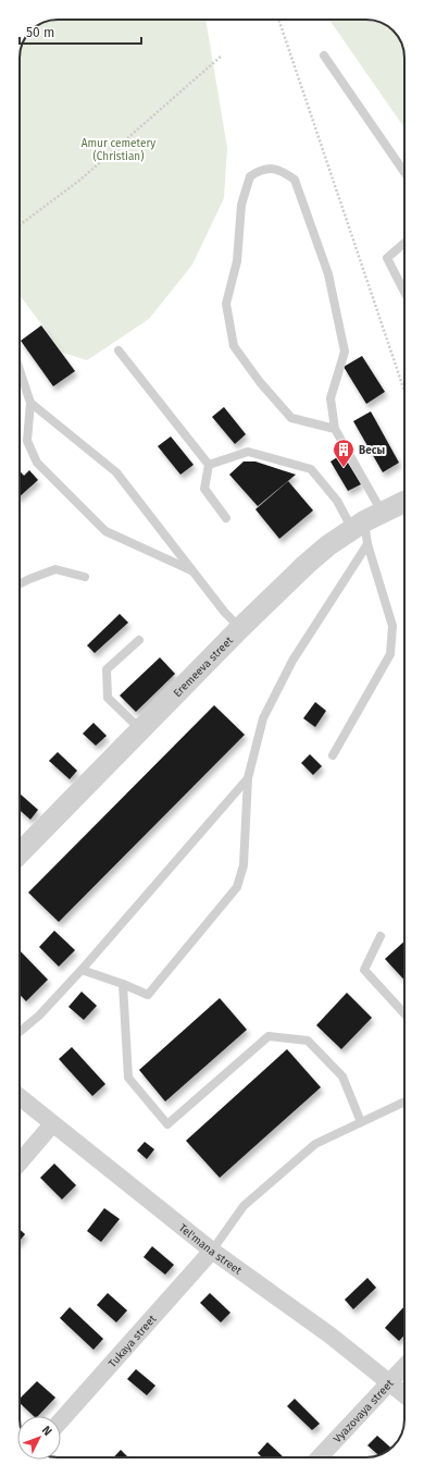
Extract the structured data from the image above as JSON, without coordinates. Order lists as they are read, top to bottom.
{
  "streets": {
    "street": [
      "Eremeeva street",
      "Tel'mana street",
      "Tukaya street",
      "Vyazovaya street"
    ]
  },
  "crossings": [
    ["Tel'mana street", "Tukaya street"],
    ["Tel'mana street", "Vyazovaya street"]
  ],
  "parks": ["Amur cemetery (Christian)"],
  "places": {
    "building": ["Весы"]
  },
  "scale_bar": "50 m",
  "north": "top right"
}
